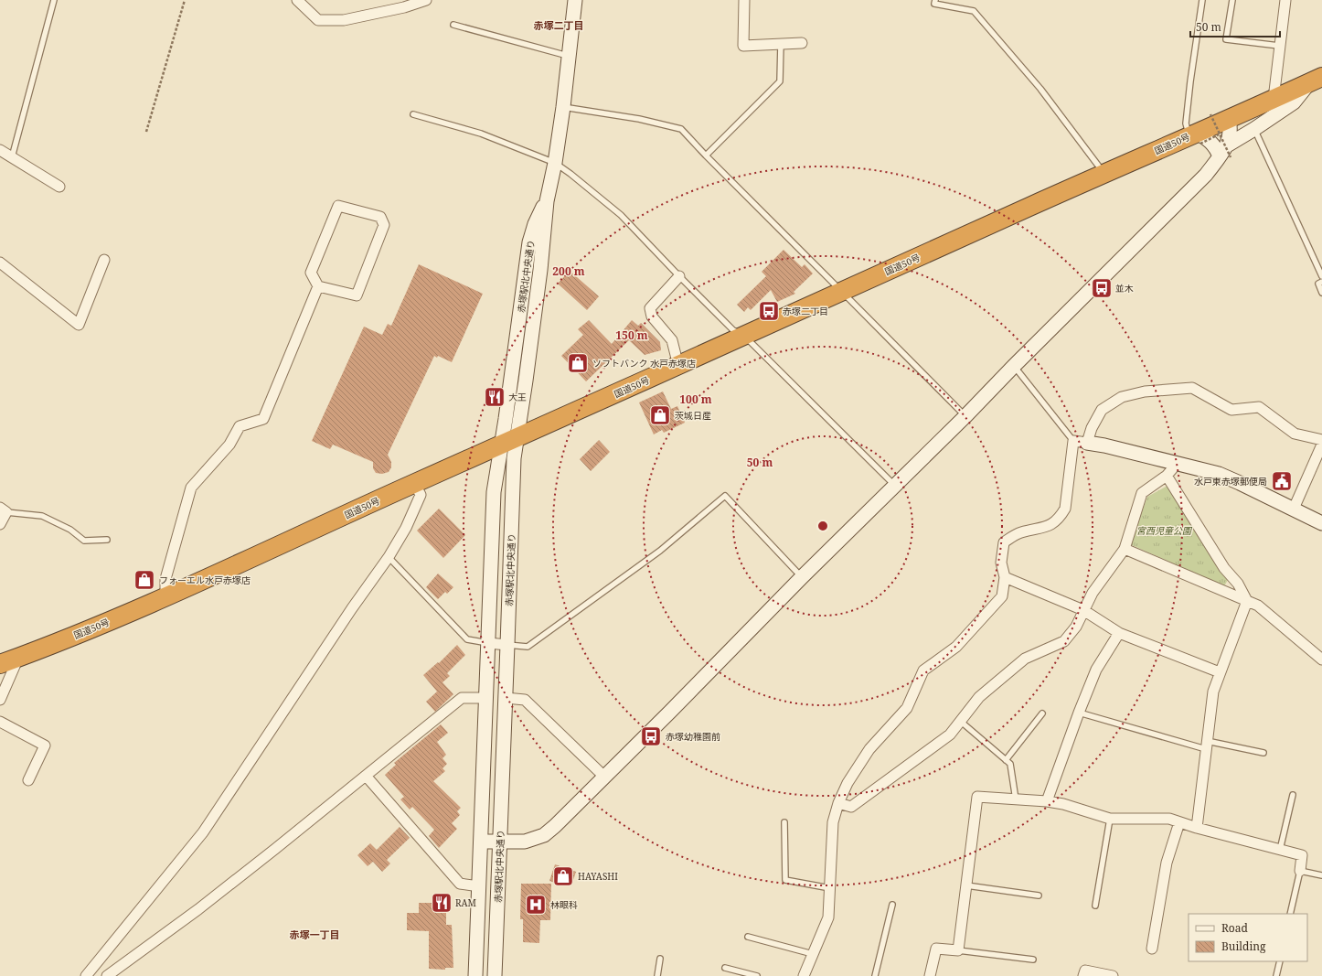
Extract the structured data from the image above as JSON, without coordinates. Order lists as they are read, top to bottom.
{
  "streets": {
    "highway": ["国道50号"],
    "street": ["赤塚駅北中央通り"]
  },
  "crossings": [
    ["国道50号", "赤塚駅北中央通り"]
  ],
  "districts": ["赤塚二丁目", "赤塚一丁目"],
  "parks": ["宮西児童公園"],
  "places": {
    "bus stop": ["並木", "赤塚二丁目", "赤塚幼稚園前"],
    "shop": [
      "ソフトバンク 水戸赤塚店",
      "茨城日産",
      "フォーエル水戸赤塚店",
      "HAYASHI"
    ],
    "restaurant": ["大王", "RAM"],
    "public building": ["水戸東赤塚郵便局"],
    "hospital": ["林眼科"]
  },
  "legend": ["Road", "Building"],
  "scale_bar": "50 m",
  "rings": [
    "200 m",
    "150 m",
    "100 m",
    "50 m"
  ]
}
